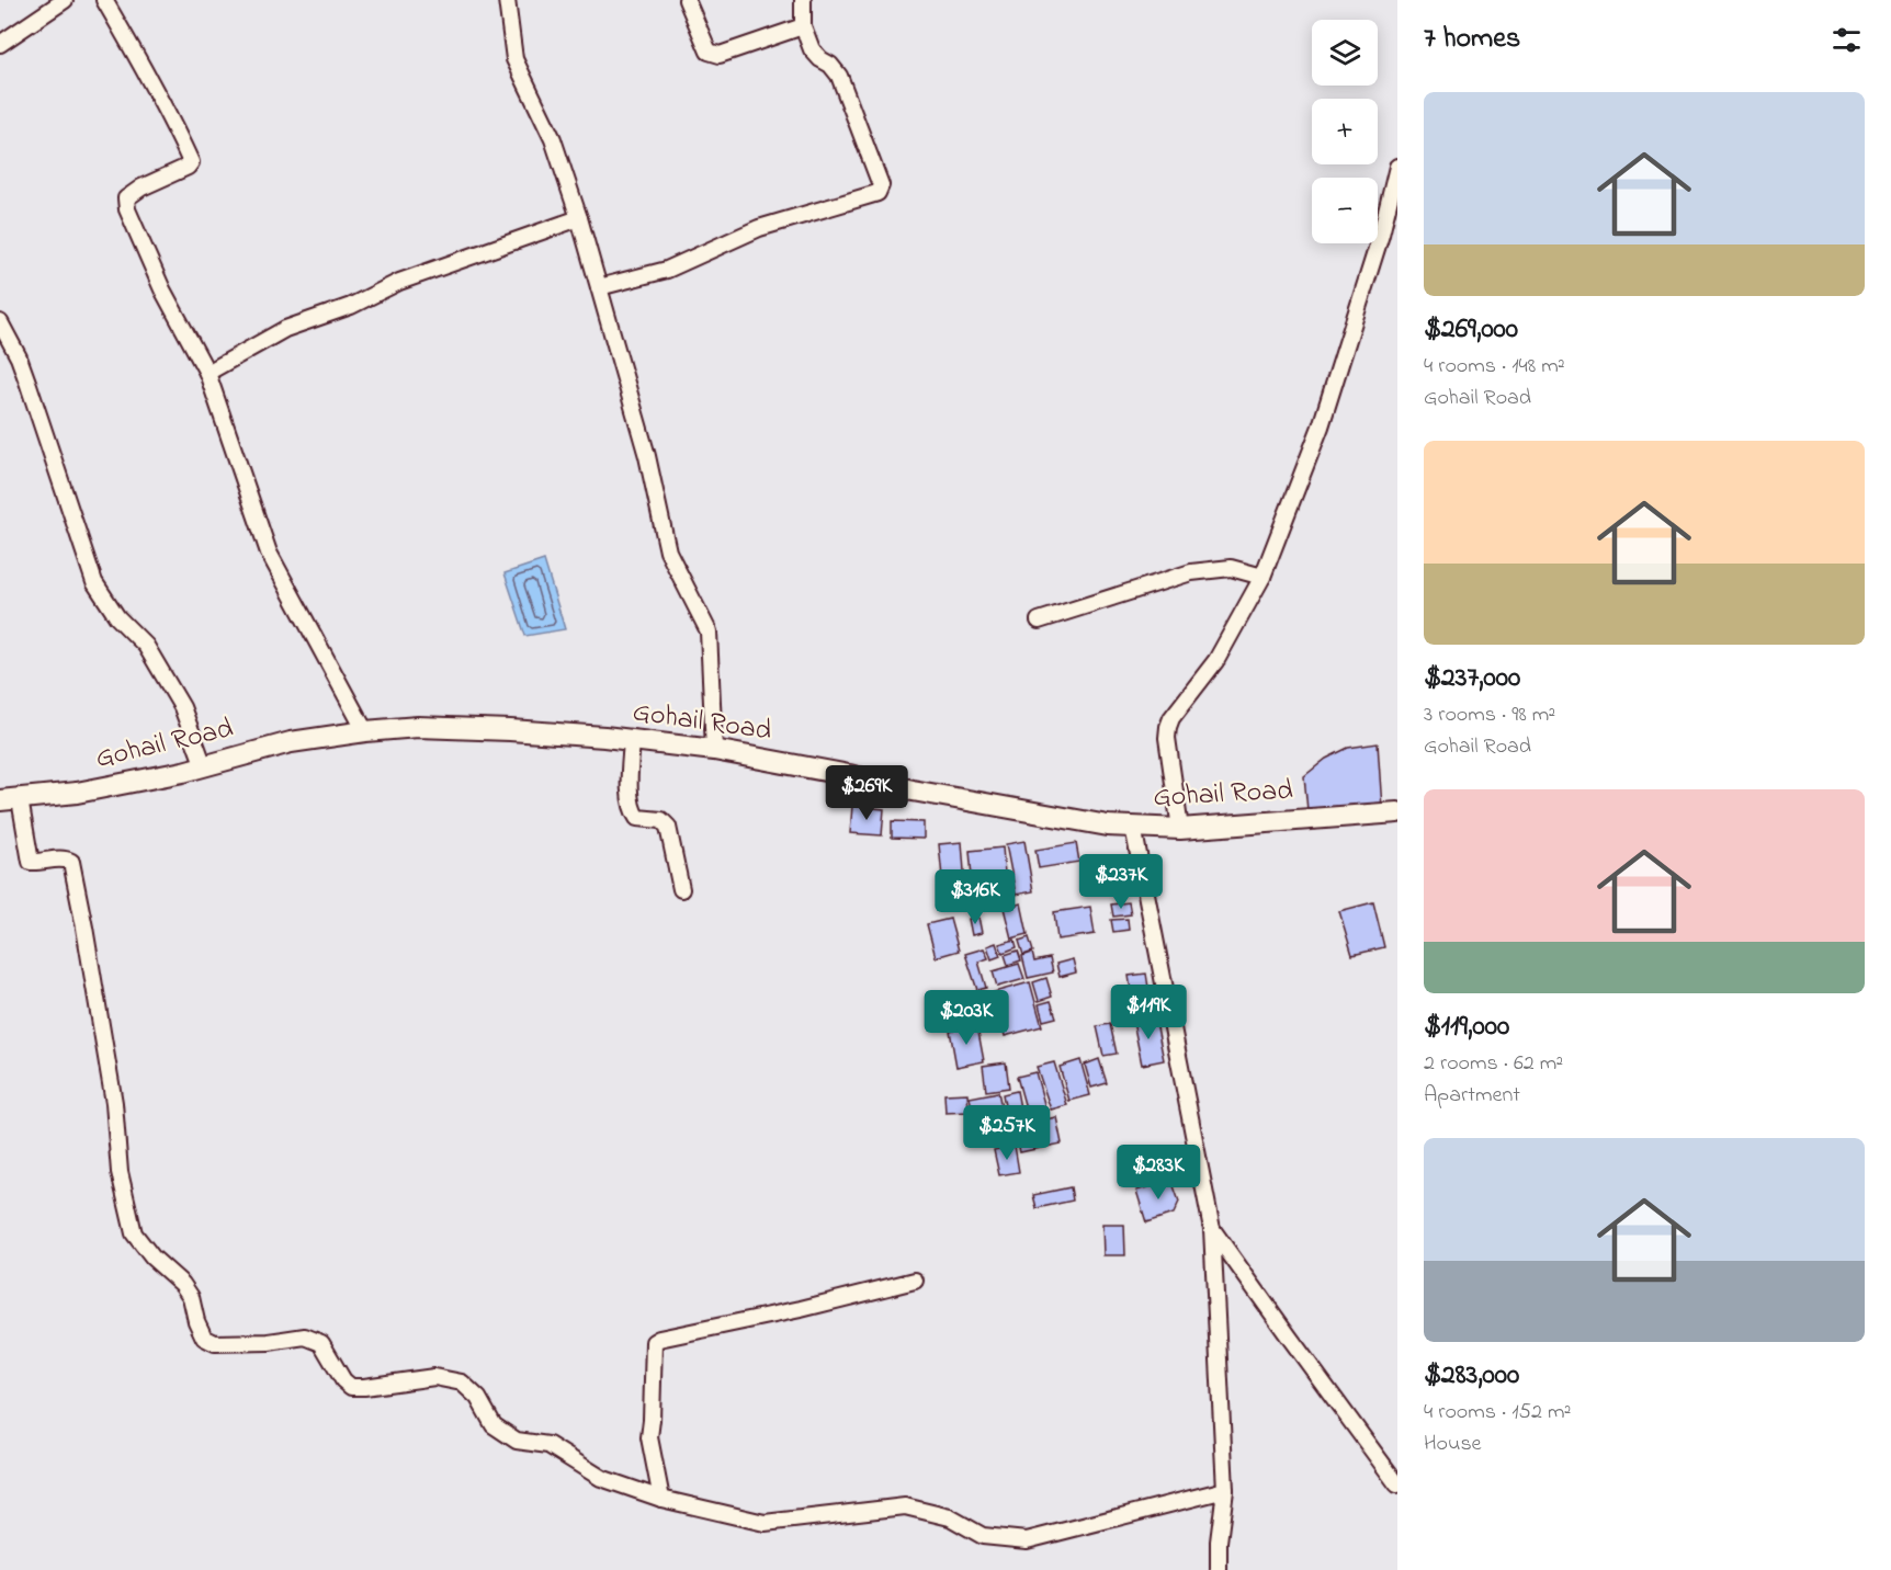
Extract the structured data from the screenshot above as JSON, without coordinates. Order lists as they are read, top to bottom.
{
  "streets": {
    "main road": ["Gohail Road"]
  },
  "page": {
    "heading": "7 homes",
    "map_buttons": ["+", "−"],
    "list": [
      {
        "name": "$269,000",
        "note": "4 rooms · 148 m² · Gohail Road"
      },
      {
        "name": "$237,000",
        "note": "3 rooms · 98 m² · Gohail Road"
      },
      {
        "name": "$119,000",
        "note": "2 rooms · 62 m² · Apartment"
      },
      {
        "name": "$283,000",
        "note": "4 rooms · 152 m² · House"
      }
    ],
    "price": [
      "$269K",
      "$237K",
      "$316K",
      "$119K",
      "$203K",
      "$257K",
      "$283K"
    ]
  }
}
